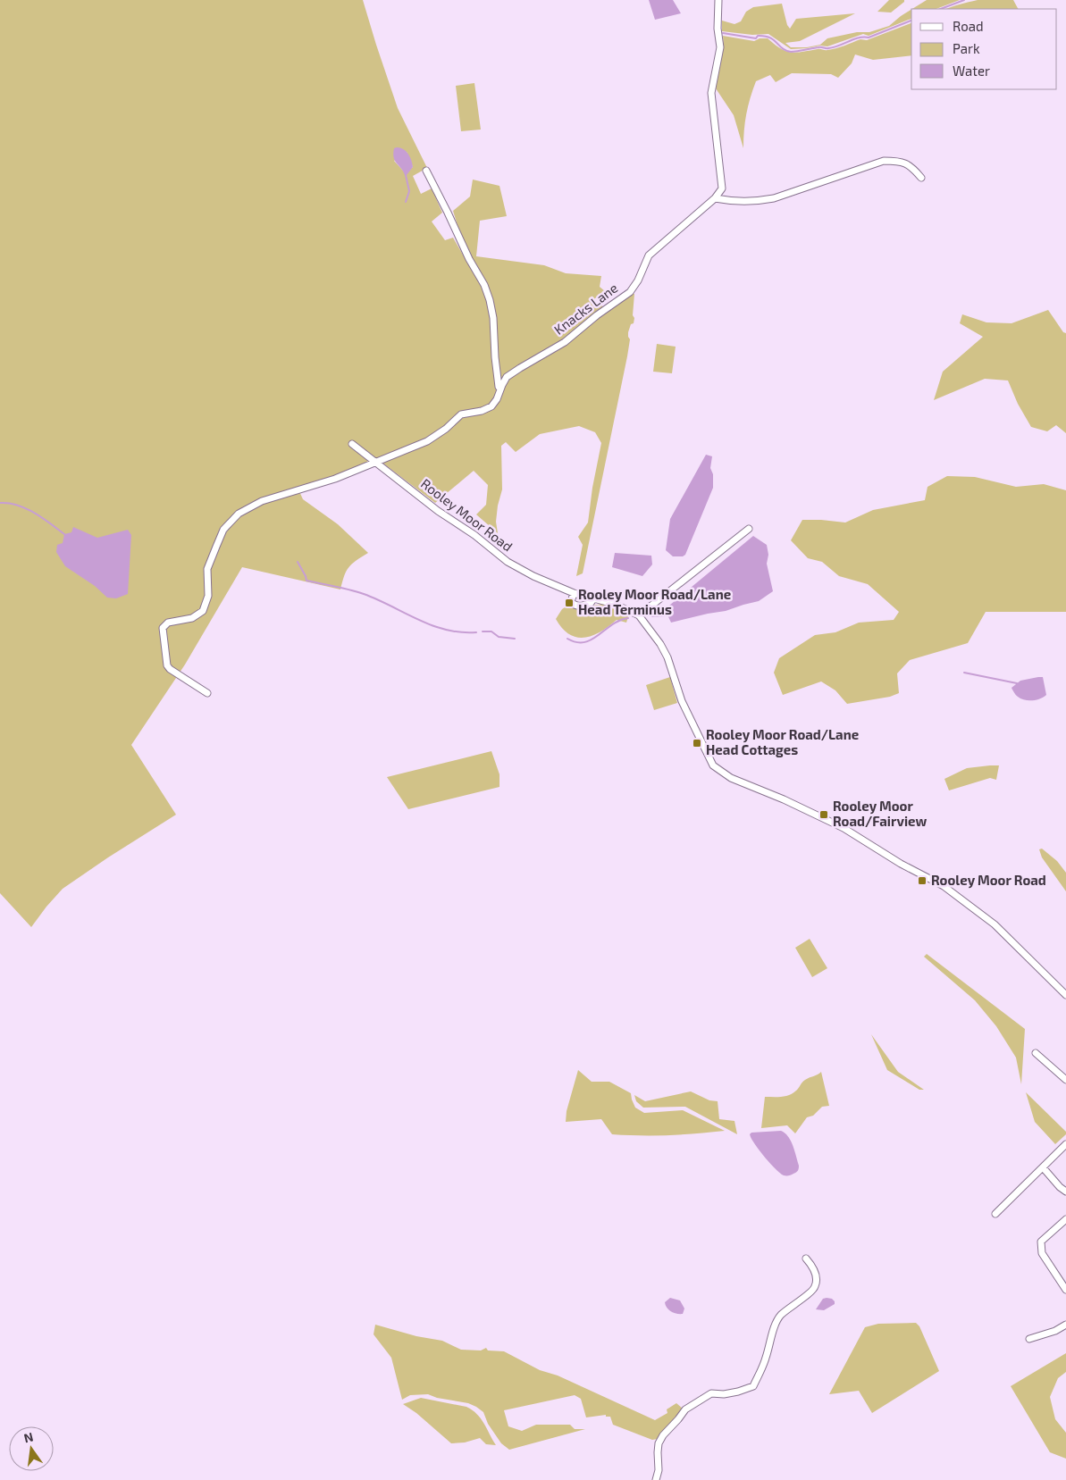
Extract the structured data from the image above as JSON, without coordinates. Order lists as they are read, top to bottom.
{
  "streets": {
    "street": ["Knacks Lane", "Rooley Moor Road"]
  },
  "crossings": [
    ["Knacks Lane", "Rooley Moor Road"]
  ],
  "places": {
    "transit": [
      "Rooley Moor Road/Lane Head Terminus",
      "Rooley Moor Road/Lane Head Cottages",
      "Rooley Moor Road/Fairview",
      "Rooley Moor Road"
    ]
  },
  "legend": ["Road", "Park", "Water"],
  "north": "top"
}
